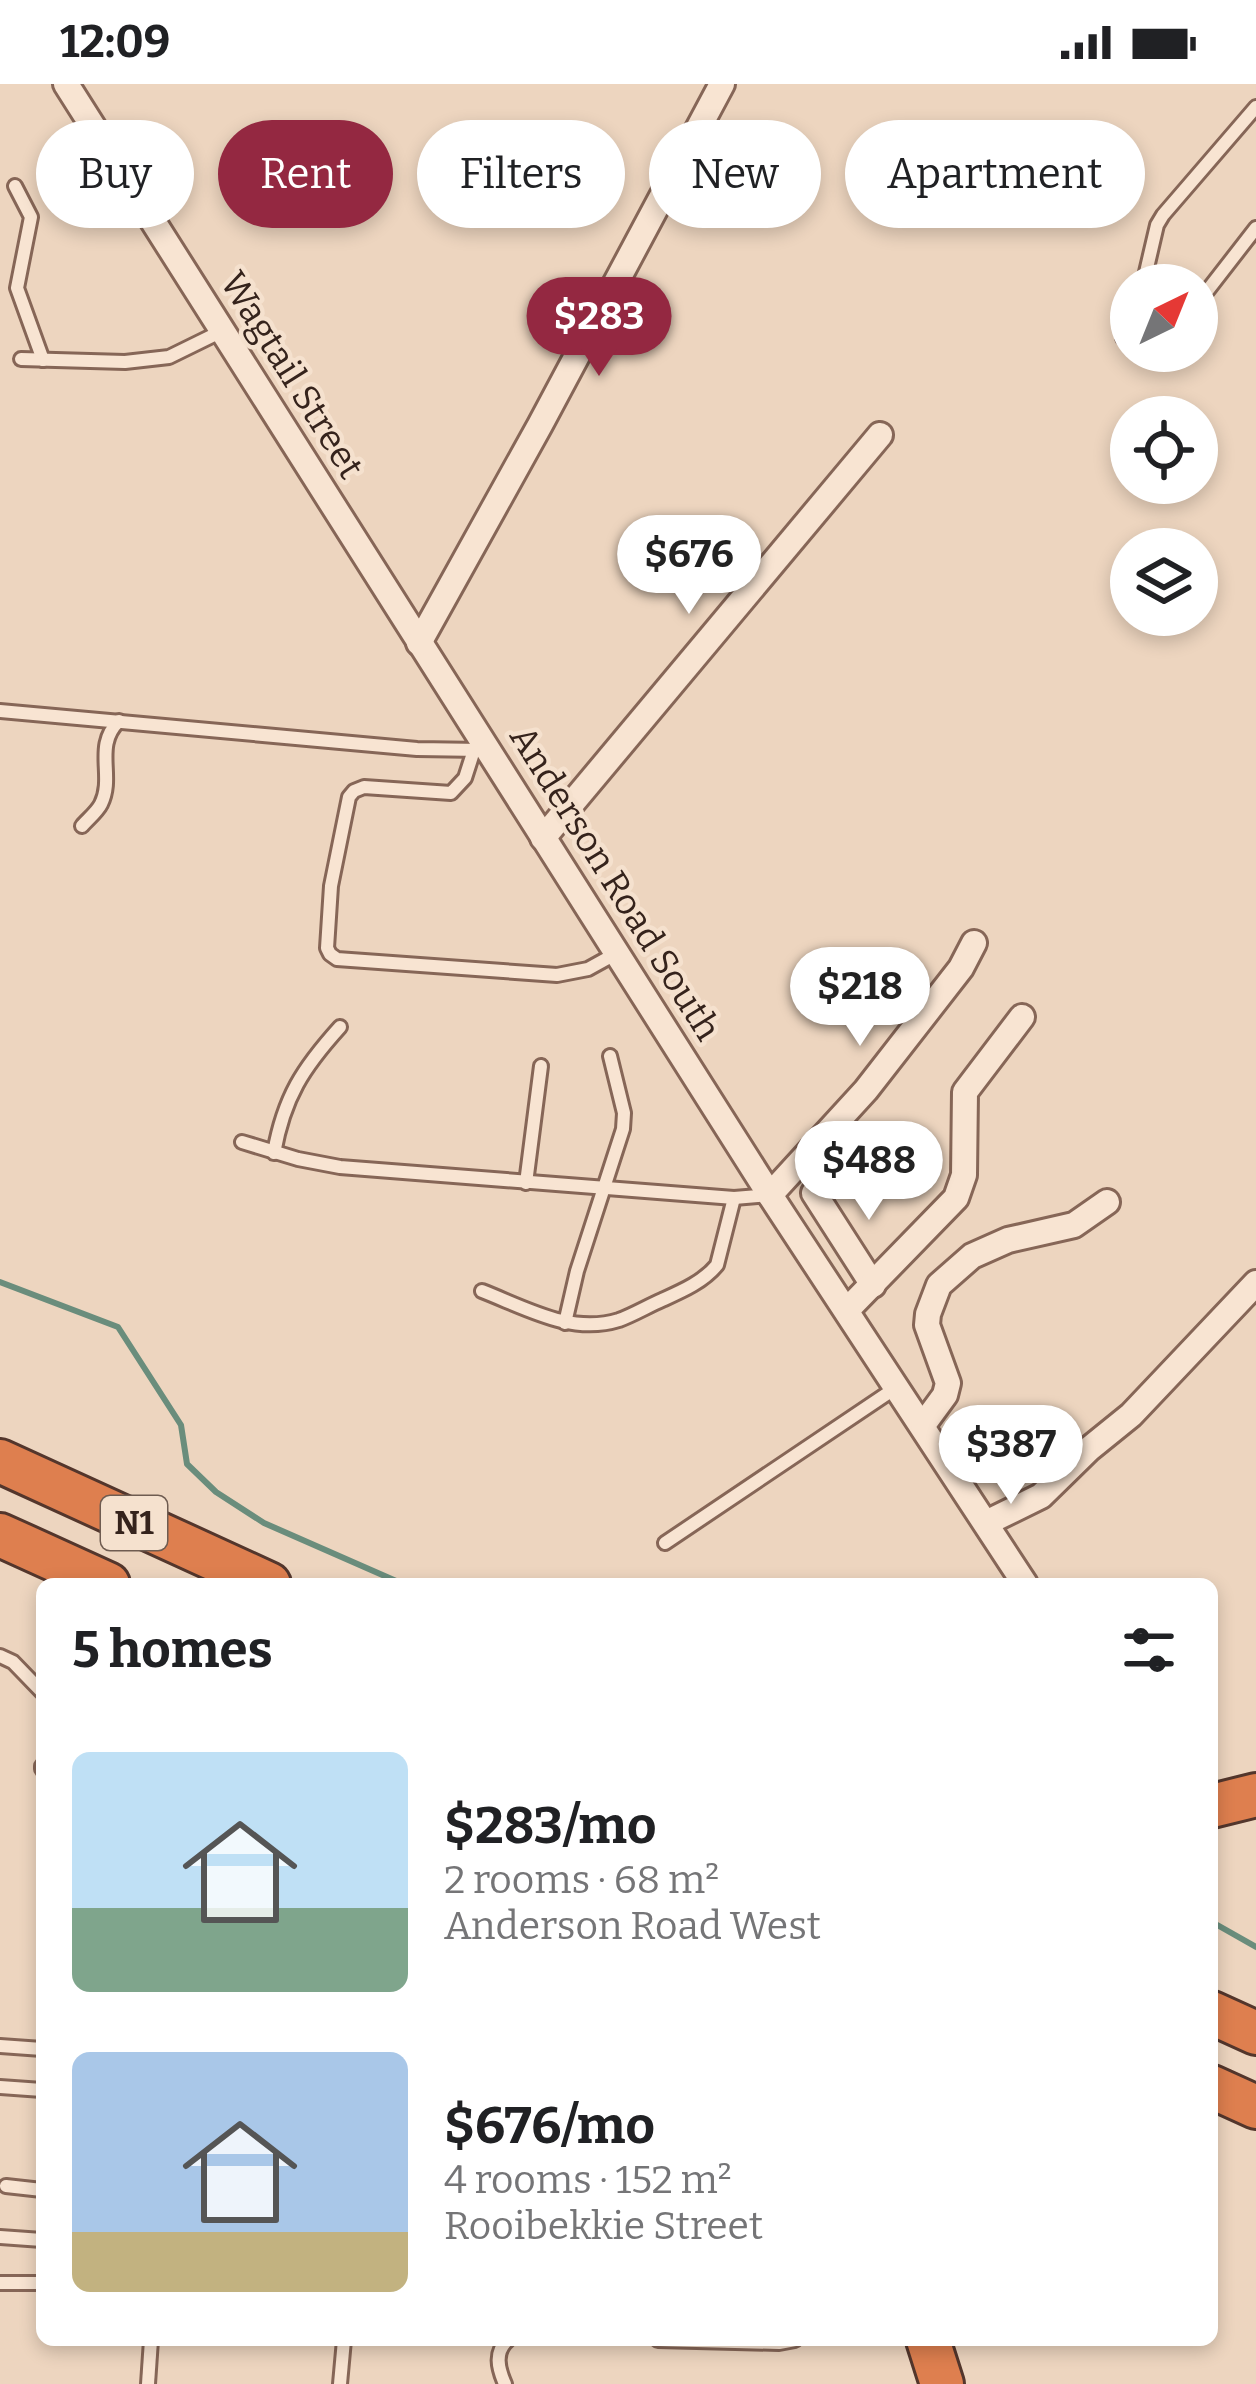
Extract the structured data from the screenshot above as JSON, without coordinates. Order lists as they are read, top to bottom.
{
  "streets": {
    "highway": ["N1"],
    "street": ["Wagtail Street", "Anderson Road South"]
  },
  "crossings": [
    ["Wagtail Street", "Anderson Road South"]
  ],
  "north": "top right",
  "page": {
    "status": "12:09",
    "chip": [
      "Buy",
      "Rent",
      "Filters",
      "New",
      "Apartment"
    ],
    "price": [
      "$283",
      "$676",
      "$218",
      "$488",
      "$387"
    ],
    "heading": "5 homes",
    "list": [
      {
        "name": "$283/mo",
        "note": "2 rooms · 68 m² · Anderson Road West"
      },
      {
        "name": "$676/mo",
        "note": "4 rooms · 152 m² · Rooibekkie Street"
      }
    ]
  }
}
